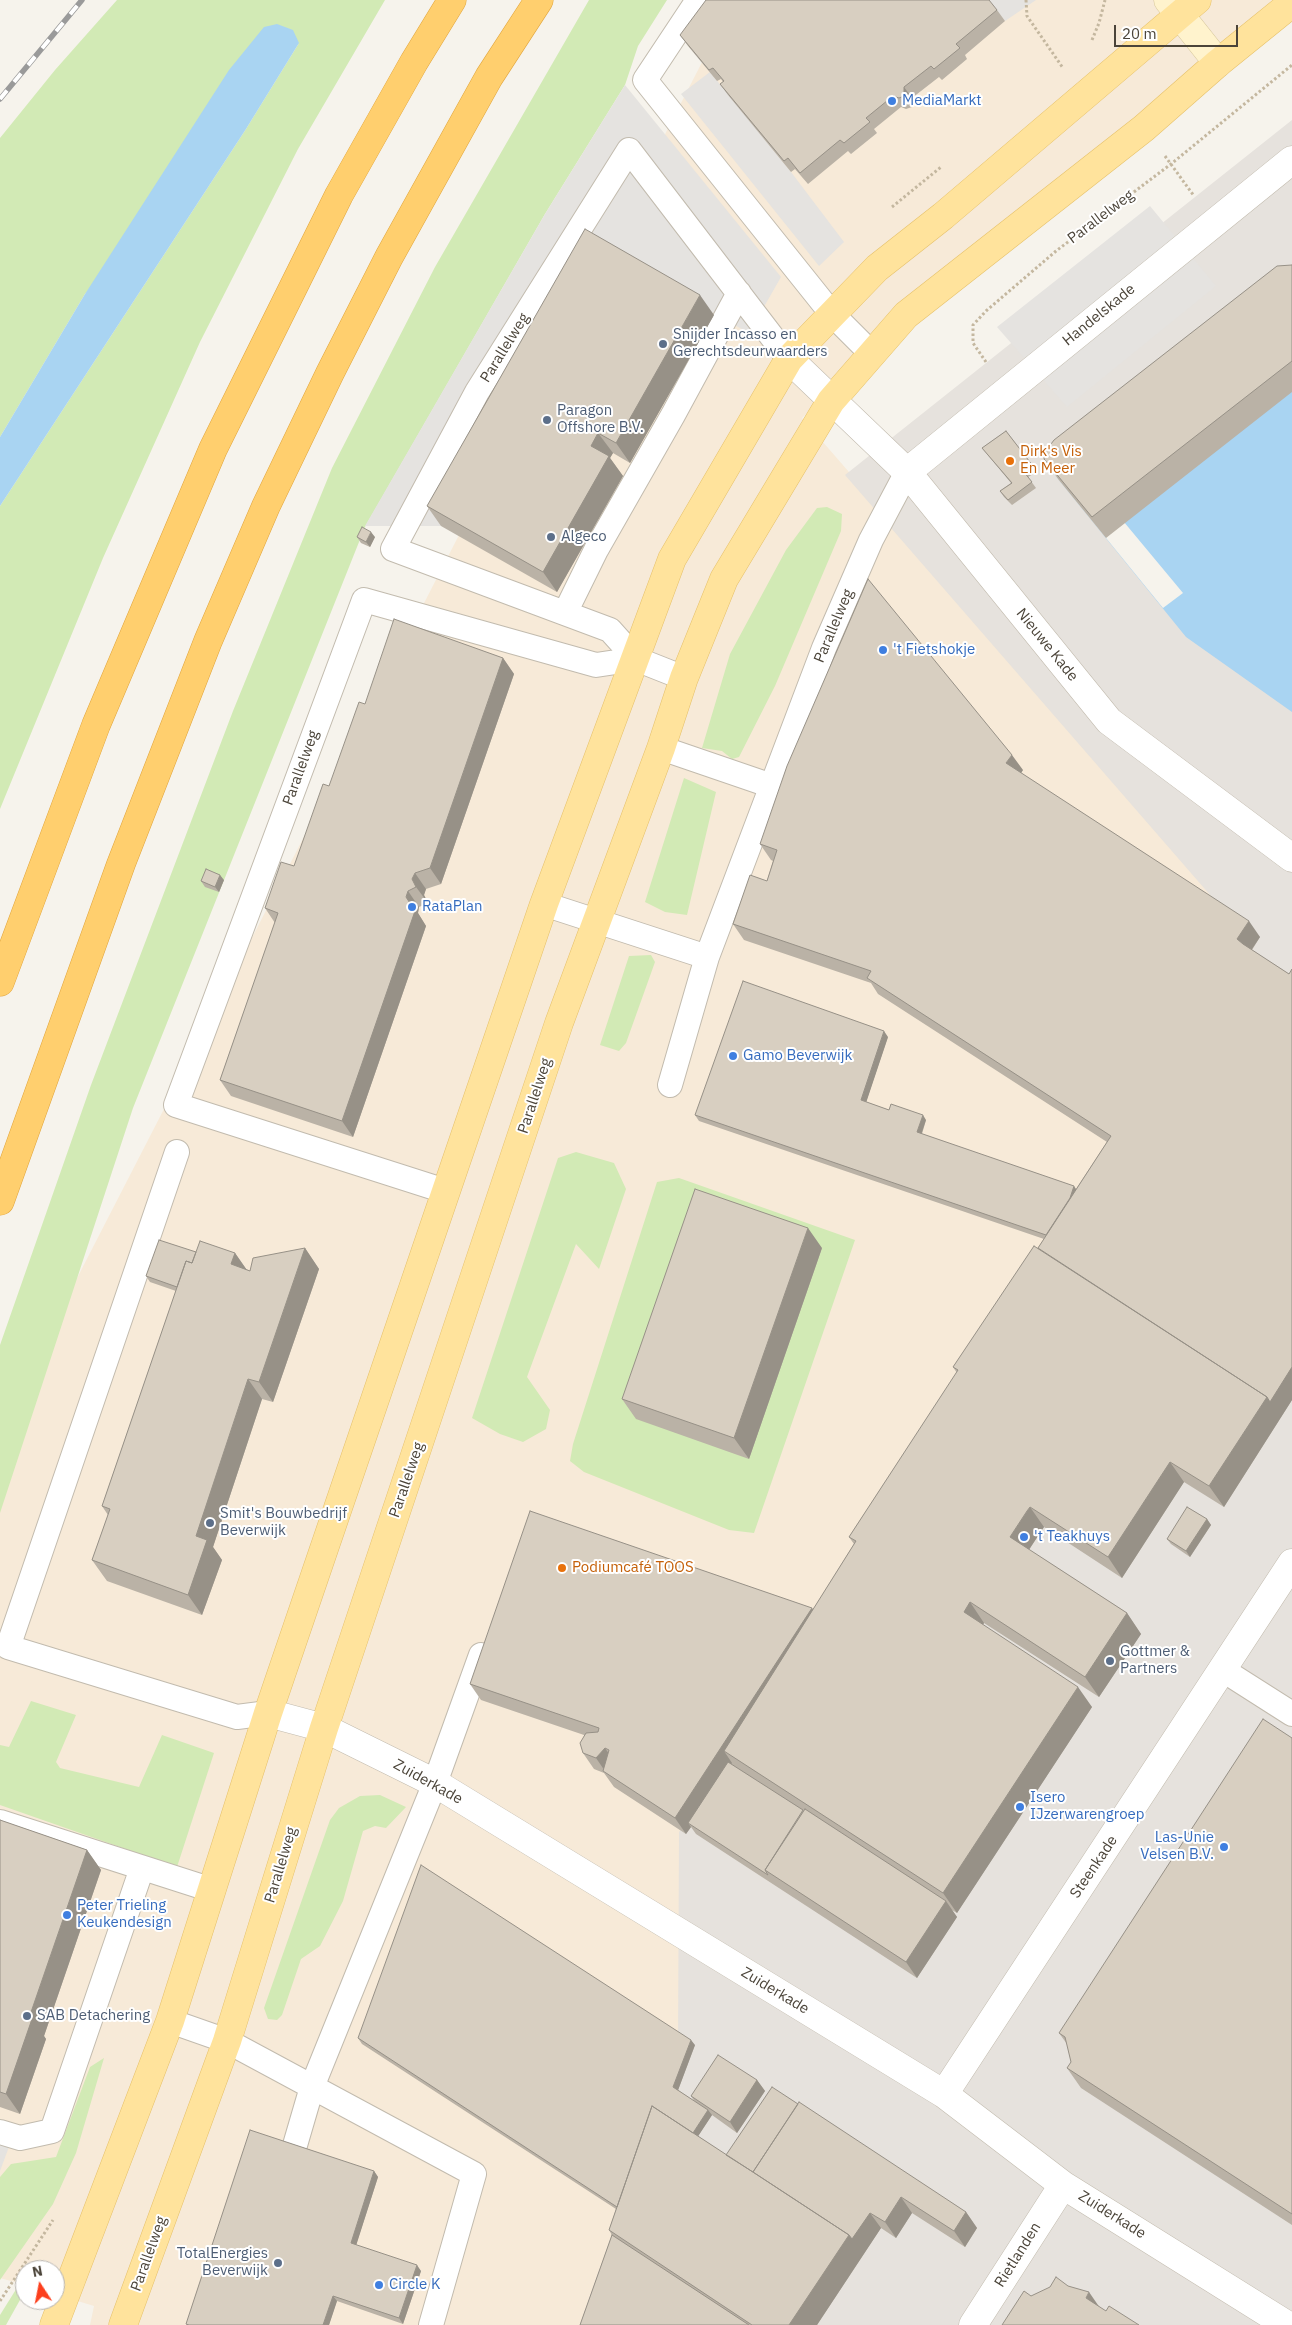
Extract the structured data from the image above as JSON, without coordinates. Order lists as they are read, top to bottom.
{
  "streets": {
    "main road": ["Parallelweg"],
    "street": [
      "Handelskade",
      "Nieuwe Kade",
      "Zuiderkade",
      "Steenkade",
      "Rietlanden"
    ]
  },
  "crossings": [
    ["Parallelweg", "Handelskade"],
    ["Parallelweg", "Nieuwe Kade"],
    ["Parallelweg", "Zuiderkade"],
    ["Handelskade", "Nieuwe Kade"],
    ["Zuiderkade", "Steenkade"],
    ["Zuiderkade", "Rietlanden"]
  ],
  "places": [
    "MediaMarkt",
    "Snijder Incasso en Gerechtsdeurwaarders",
    "Paragon Offshore B.V.",
    "Dirk's Vis En Meer",
    "Algeco",
    "'t Fietshokje",
    "RataPlan",
    "Gamo Beverwijk",
    "Smit's Bouwbedrijf Beverwijk",
    "'t Teakhuys",
    "Podiumcafé TOOS",
    "Gottmer & Partners",
    "Isero IJzerwarengroep",
    "Las-Unie Velsen B.V.",
    "Peter Trieling Keukendesign",
    "SAB Detachering",
    "TotalEnergies Beverwijk",
    "Circle K"
  ],
  "scale_bar": "20 m",
  "north": "top"
}
